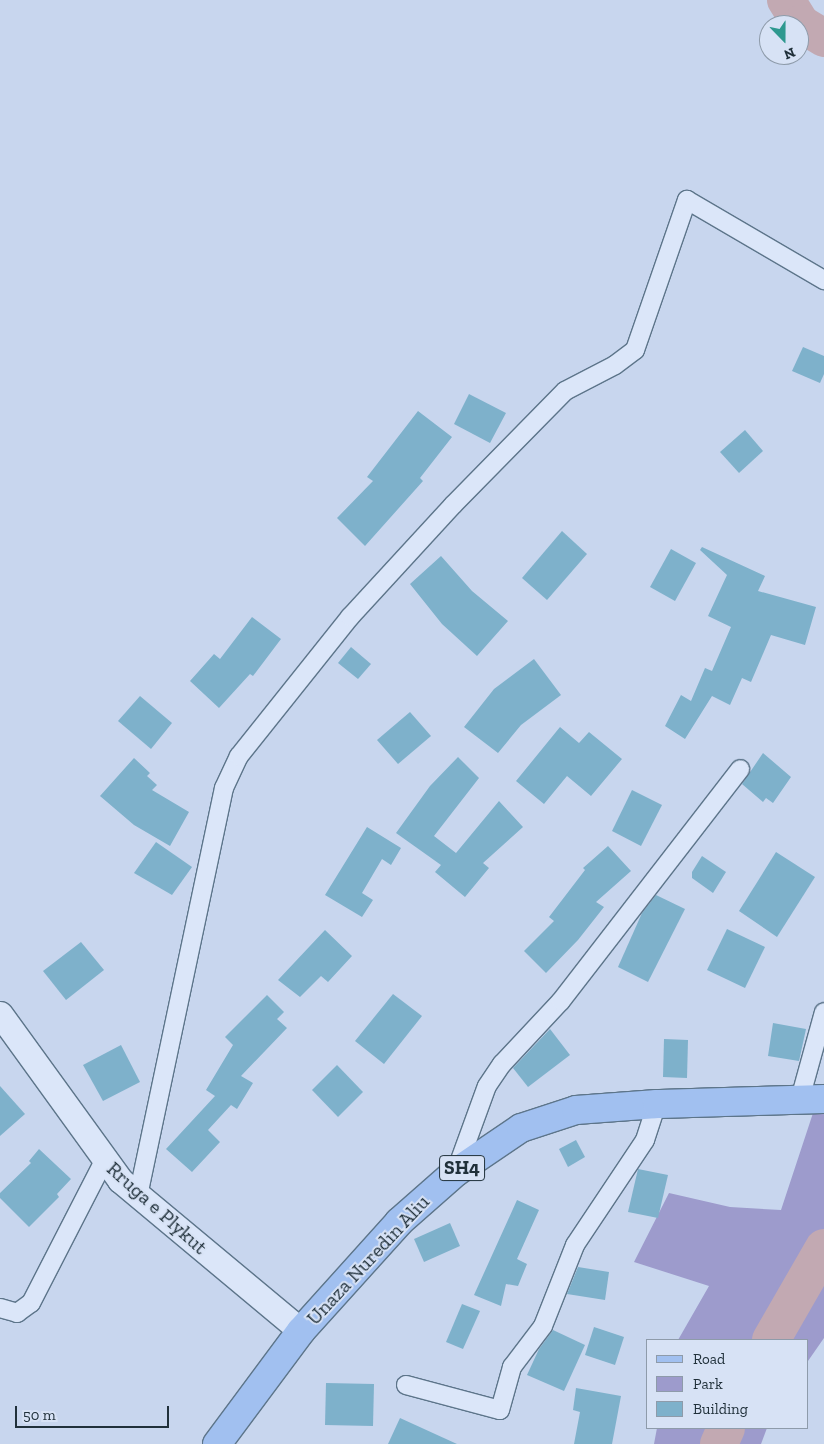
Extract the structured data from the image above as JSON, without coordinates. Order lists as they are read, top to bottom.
{
  "streets": {
    "main road": ["SH4", "Unaza Nuredin Aliu"],
    "street": ["Rruga e Plykut"]
  },
  "crossings": [
    ["Rruga e Plykut", "Unaza Nuredin Aliu"]
  ],
  "legend": ["Road", "Park", "Building"],
  "scale_bar": "50 m",
  "north": "bottom"
}
